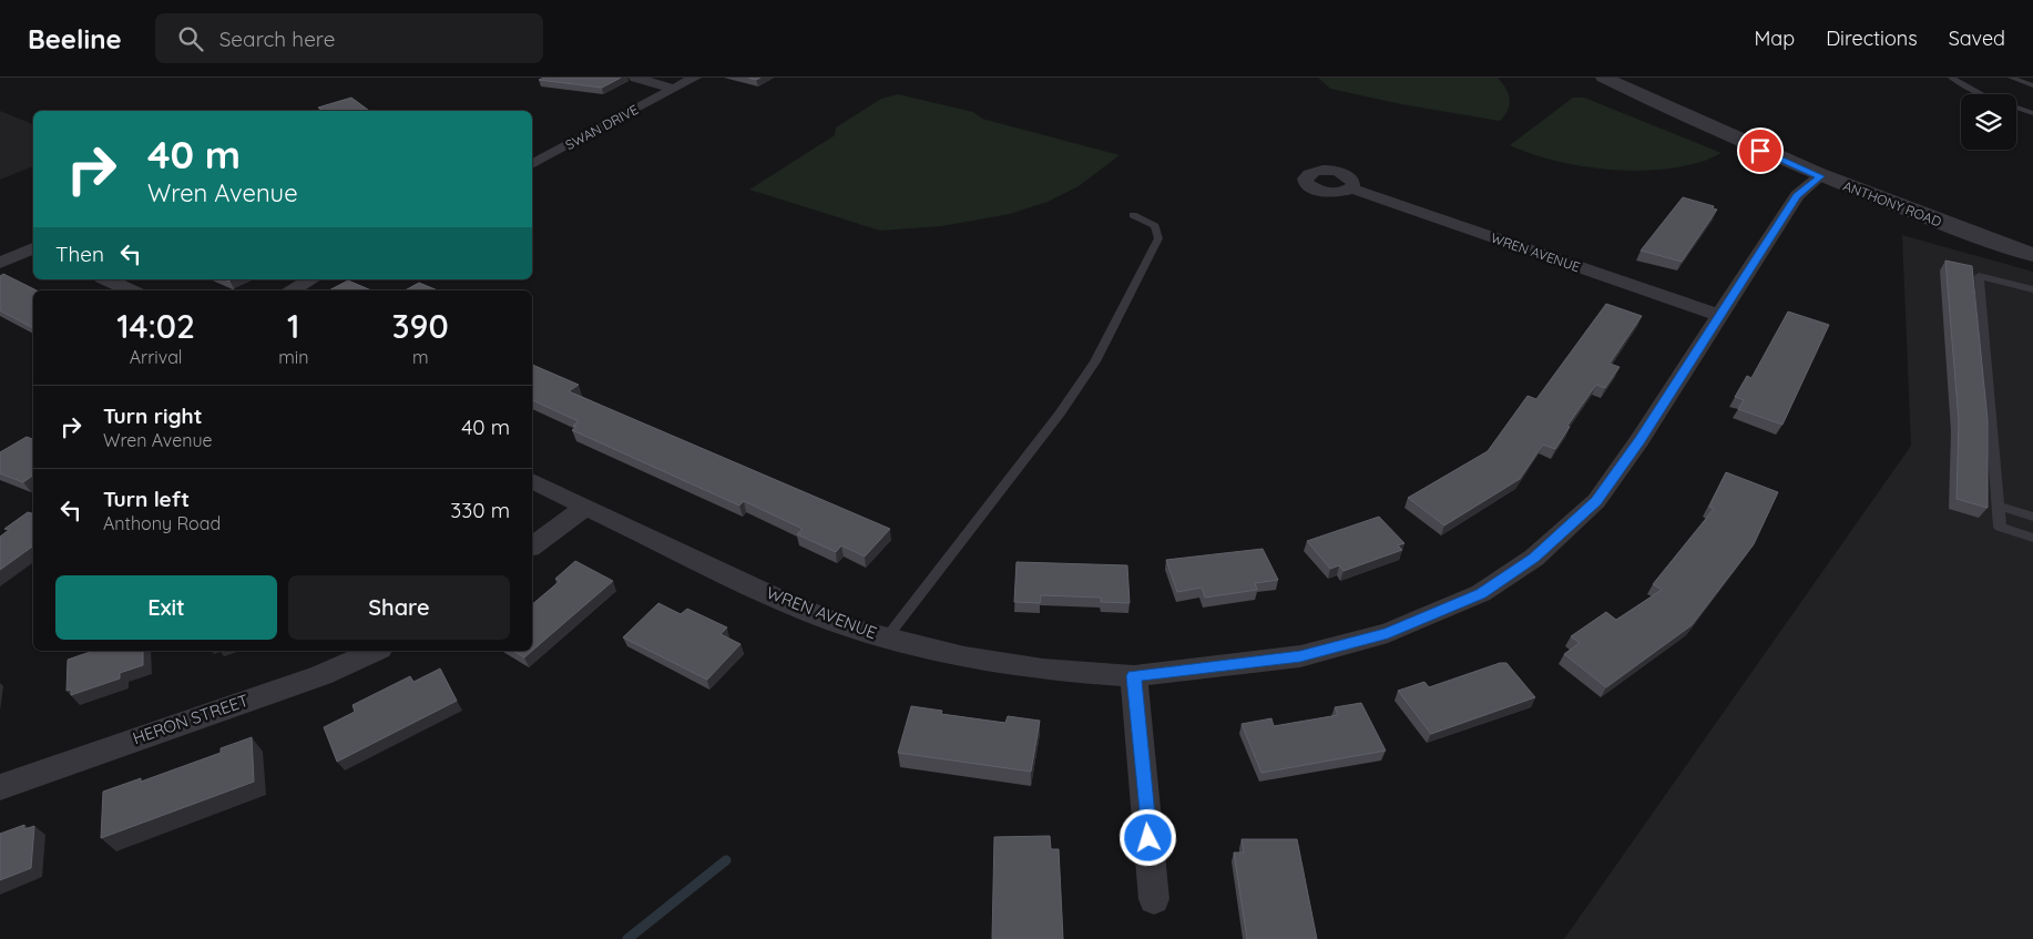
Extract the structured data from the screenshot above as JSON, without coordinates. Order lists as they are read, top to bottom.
{
  "streets": {
    "street": [
      "SWAN DRIVE",
      "ANTHONY ROAD",
      "WREN AVENUE",
      "HERON STREET"
    ]
  },
  "crossings": [
    ["ANTHONY ROAD", "WREN AVENUE"]
  ],
  "page": {
    "header": "Beeline",
    "search": "Search here",
    "nav": ["Map", "Directions", "Saved"],
    "turn": ["40 m", "Wren Avenue"],
    "then": "Then",
    "eta": [
      "14:02",
      "Arrival",
      "1",
      "min",
      "390",
      "m"
    ],
    "list": [
      {
        "name": "Turn right",
        "note": "Wren Avenue",
        "value": "40 m"
      },
      {
        "name": "Turn left",
        "note": "Anthony Road",
        "value": "330 m"
      }
    ],
    "buttons": ["Exit", "Share"]
  }
}
